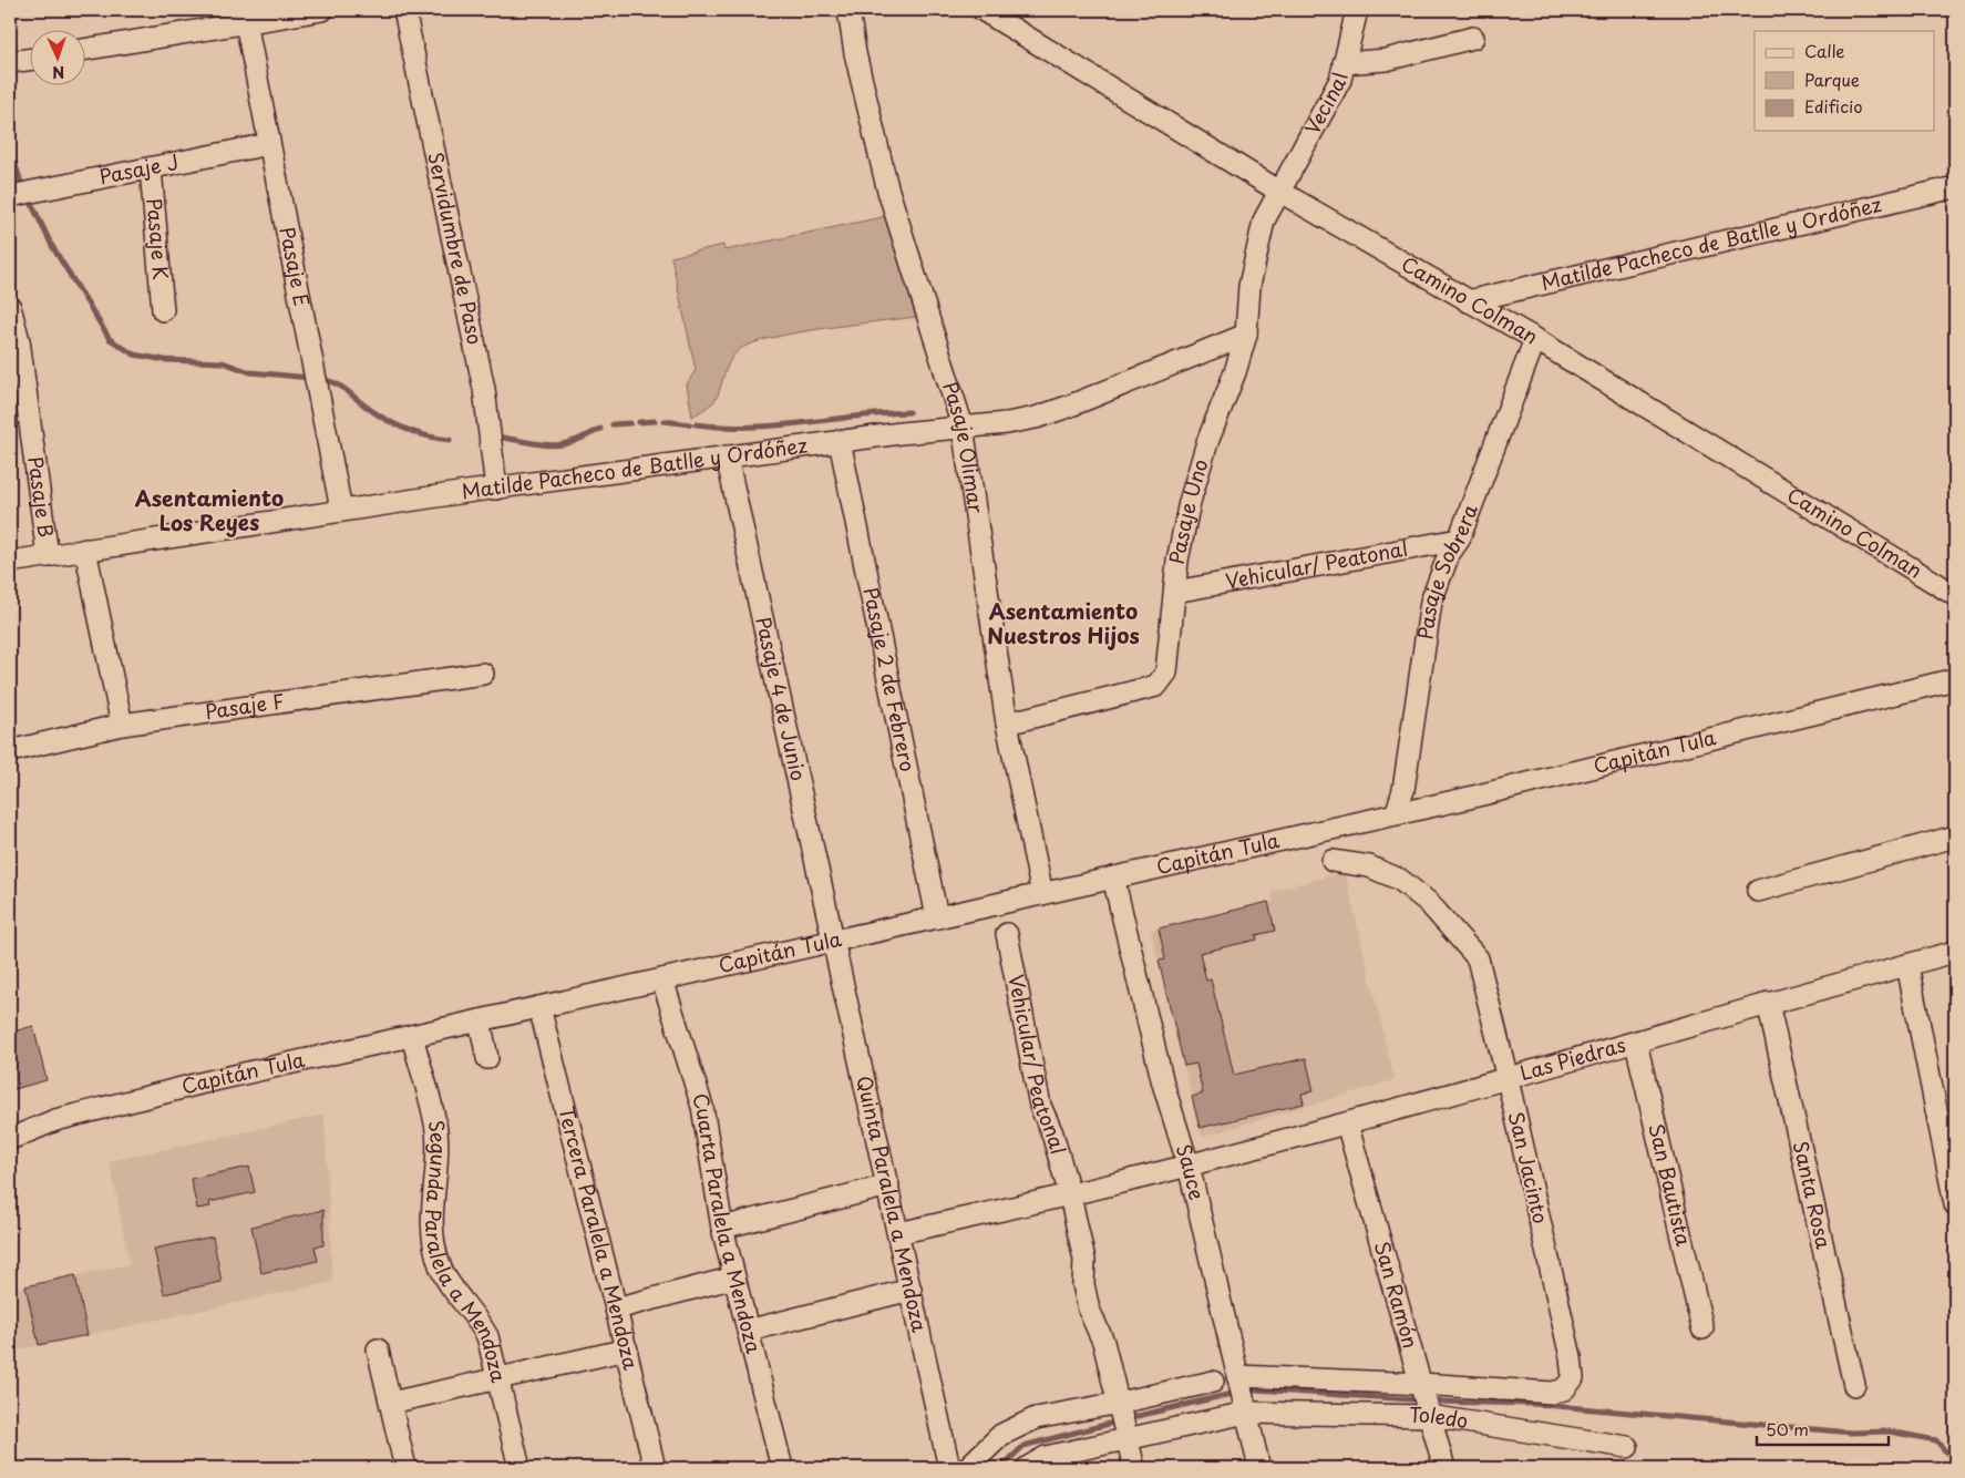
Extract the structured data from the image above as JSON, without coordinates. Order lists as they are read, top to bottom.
{
  "streets": {
    "street": [
      "Vecinal",
      "Pasaje J",
      "Pasaje K",
      "Matilde Pacheco de Batlle y Ordóñez",
      "Servidumbre de Paso",
      "Pasaje E",
      "Camino Colman",
      "Pasaje Olimar",
      "Pasaje B",
      "Pasaje Uno",
      "Vehicular/ Peatonal",
      "Pasaje Sobrera",
      "Pasaje 2 de Febrero",
      "Pasaje 4 de Junio",
      "Pasaje F",
      "Capitán Tula",
      "Las Piedras",
      "San Jacinto",
      "Sauce",
      "San Bautista",
      "Santa Rosa",
      "Quinta Paralela a Mendoza",
      "Cuarta Paralela a Mendoza",
      "Tercera Paralela a Mendoza",
      "Segunda Paralela a Mendoza",
      "San Ramón",
      "Toledo"
    ]
  },
  "crossings": [
    ["Vecinal", "Camino Colman"],
    ["Vecinal", "Pasaje Uno"],
    ["Pasaje J", "Pasaje K"],
    ["Pasaje J", "Pasaje E"],
    ["Matilde Pacheco de Batlle y Ordóñez", "Servidumbre de Paso"],
    ["Matilde Pacheco de Batlle y Ordóñez", "Pasaje E"],
    ["Matilde Pacheco de Batlle y Ordóñez", "Camino Colman"],
    ["Matilde Pacheco de Batlle y Ordóñez", "Pasaje Olimar"],
    ["Matilde Pacheco de Batlle y Ordóñez", "Pasaje B"],
    ["Matilde Pacheco de Batlle y Ordóñez", "Pasaje Uno"],
    ["Matilde Pacheco de Batlle y Ordóñez", "Pasaje 2 de Febrero"],
    ["Matilde Pacheco de Batlle y Ordóñez", "Pasaje 4 de Junio"],
    ["Camino Colman", "Pasaje Uno"],
    ["Camino Colman", "Pasaje Sobrera"],
    ["Pasaje Olimar", "Pasaje Uno"],
    ["Pasaje Olimar", "Capitán Tula"],
    ["Pasaje Uno", "Vehicular/ Peatonal"],
    ["Vehicular/ Peatonal", "Pasaje Sobrera"],
    ["Pasaje Sobrera", "Capitán Tula"],
    ["Pasaje 2 de Febrero", "Capitán Tula"],
    ["Pasaje 4 de Junio", "Capitán Tula"],
    ["Pasaje 4 de Junio", "Quinta Paralela a Mendoza"],
    ["Capitán Tula", "Sauce"],
    ["Capitán Tula", "Quinta Paralela a Mendoza"],
    ["Capitán Tula", "Cuarta Paralela a Mendoza"],
    ["Capitán Tula", "Tercera Paralela a Mendoza"],
    ["Capitán Tula", "Segunda Paralela a Mendoza"],
    ["Las Piedras", "San Jacinto"],
    ["Las Piedras", "Sauce"],
    ["Las Piedras", "San Bautista"],
    ["Las Piedras", "Santa Rosa"],
    ["Las Piedras", "San Ramón"],
    ["San Jacinto", "San Ramón"],
    ["Sauce", "Toledo"],
    ["San Ramón", "Toledo"]
  ],
  "districts": ["Asentamiento Los Reyes", "Asentamiento Nuestros Hijos"],
  "legend": ["Calle", "Parque", "Edificio"],
  "scale_bar": "50 m",
  "north": "bottom"
}
